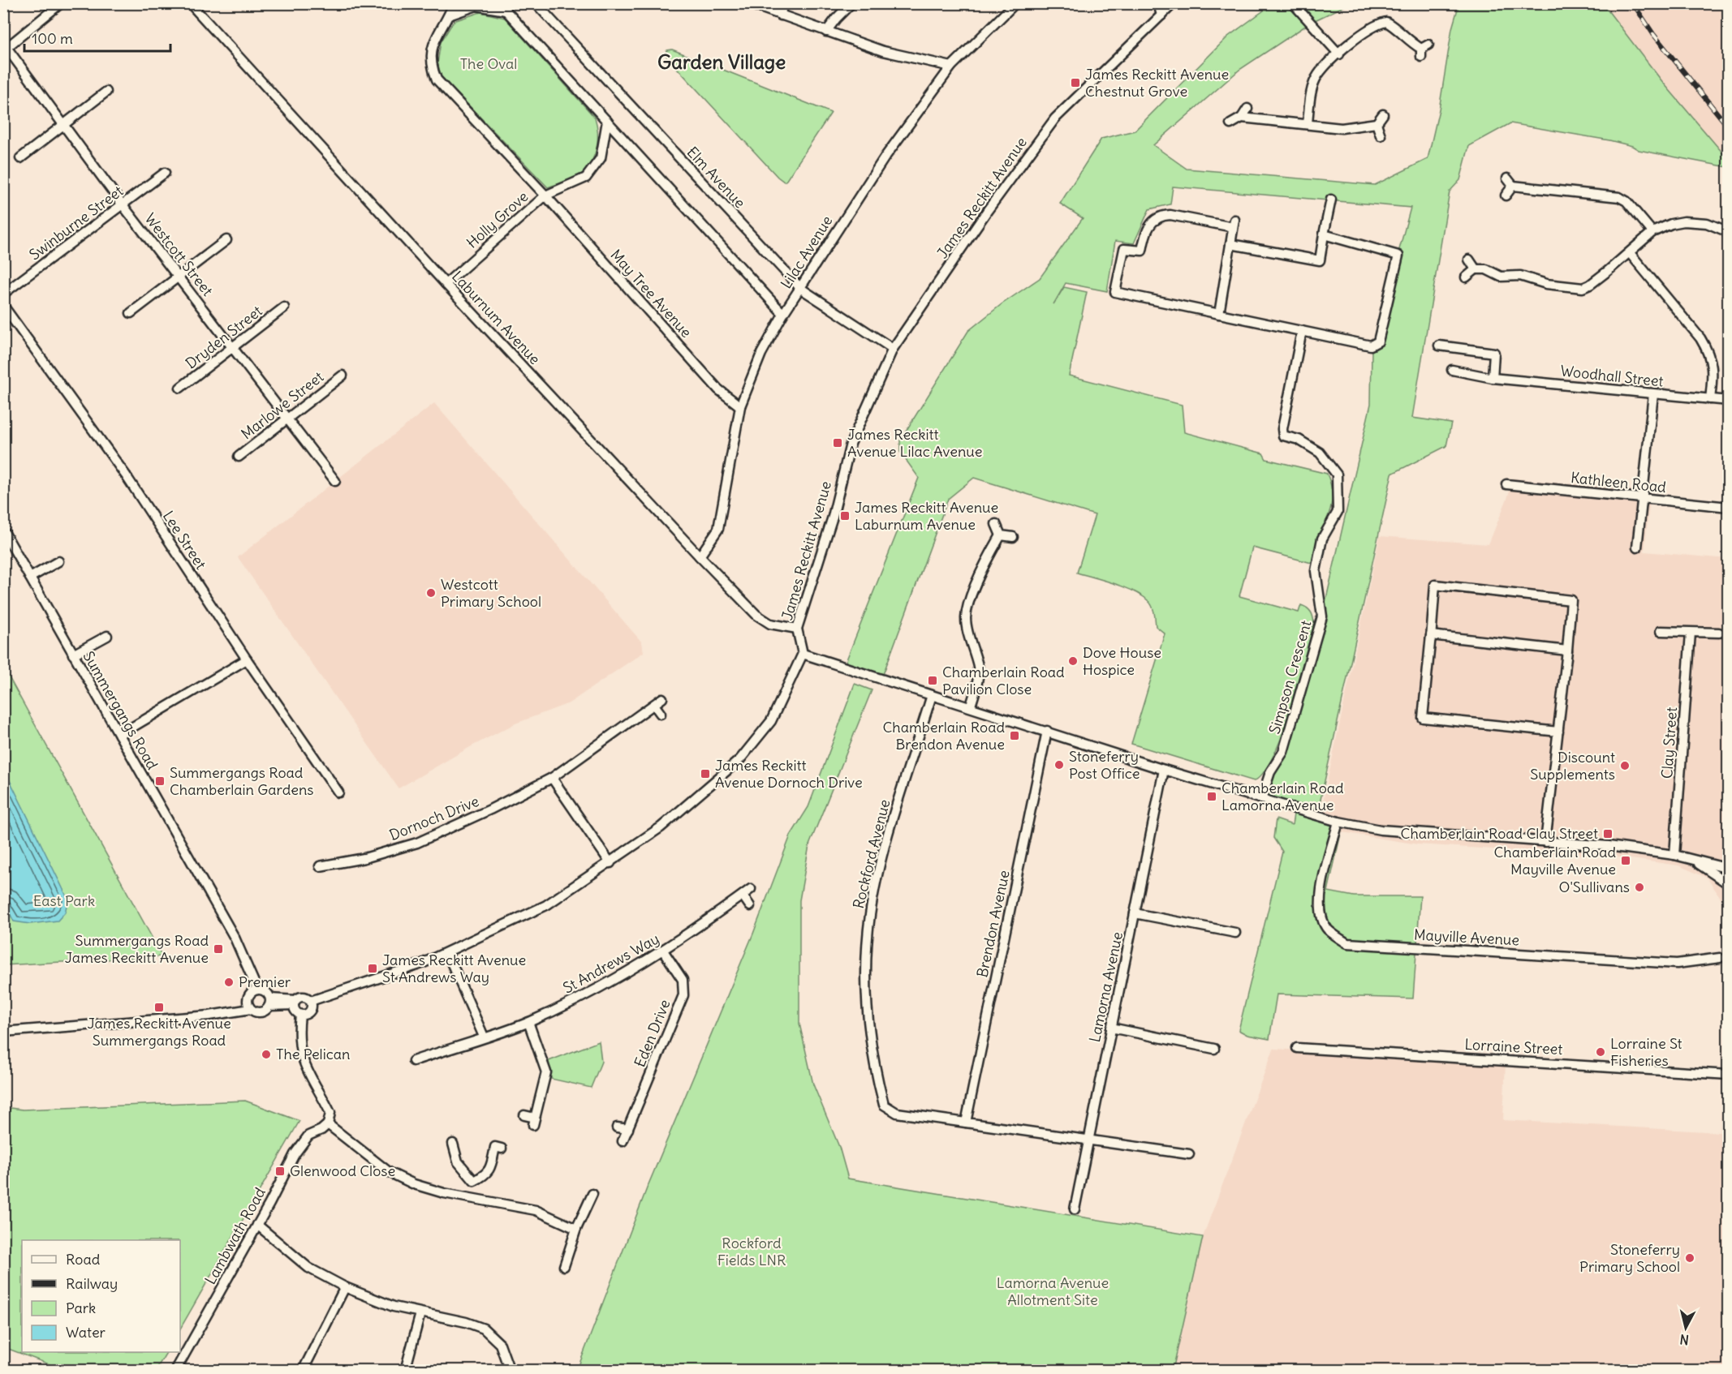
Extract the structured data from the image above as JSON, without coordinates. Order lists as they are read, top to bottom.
{
  "streets": {
    "street": [
      "Elm Avenue",
      "James Reckitt Avenue",
      "Holly Grove",
      "Swinburne Street",
      "Lilac Avenue",
      "Westcott Street",
      "May Tree Avenue",
      "Laburnum Avenue",
      "Dryden Street",
      "Woodhall Street",
      "Marlowe Street",
      "Kathleen Road",
      "Lee Street",
      "Simpson Crescent",
      "Summergangs Road",
      "Clay Street",
      "Dornoch Drive",
      "Rockford Avenue",
      "Brendon Avenue",
      "Mayville Avenue",
      "St Andrews Way",
      "Lamorna Avenue",
      "Eden Drive",
      "Lorraine Street",
      "Lambwath Road"
    ]
  },
  "crossings": [
    ["Elm Avenue", "James Reckitt Avenue"],
    ["Elm Avenue", "Lilac Avenue"],
    ["James Reckitt Avenue", "Laburnum Avenue"],
    ["Holly Grove", "May Tree Avenue"],
    ["Holly Grove", "Laburnum Avenue"],
    ["Swinburne Street", "Westcott Street"],
    ["Lilac Avenue", "May Tree Avenue"],
    ["Lilac Avenue", "Laburnum Avenue"],
    ["Westcott Street", "Dryden Street"],
    ["Westcott Street", "Marlowe Street"],
    ["Rockford Avenue", "Brendon Avenue"],
    ["Rockford Avenue", "Lamorna Avenue"],
    ["St Andrews Way", "Eden Drive"]
  ],
  "districts": ["Garden Village"],
  "parks": [
    "The Oval",
    "East Park",
    "Rockford Fields LNR",
    "Lamorna Avenue Allotment Site"
  ],
  "places": {
    "transit": [
      "James Reckitt Avenue Chestnut Grove",
      "James Reckitt Avenue Lilac Avenue",
      "James Reckitt Avenue Laburnum Avenue",
      "Chamberlain Road Pavilion Close",
      "Chamberlain Road Brendon Avenue",
      "James Reckitt Avenue Dornoch Drive",
      "Summergangs Road Chamberlain Gardens",
      "Chamberlain Road Lamorna Avenue",
      "Chamberlain Road Clay Street",
      "Chamberlain Road Mayville Avenue",
      "Summergangs Road James Reckitt Avenue",
      "James Reckitt Avenue St Andrews Way",
      "James Reckitt Avenue Summergangs Road",
      "Glenwood Close"
    ],
    "other": [
      "Westcott Primary School",
      "Dove House Hospice",
      "Stoneferry Post Office",
      "Discount Supplements",
      "O'Sullivans",
      "Premier",
      "Lorraine St Fisheries",
      "The Pelican",
      "Stoneferry Primary School"
    ]
  },
  "legend": [
    "Road",
    "Railway",
    "Park",
    "Water"
  ],
  "scale_bar": "100 m",
  "north": "bottom"
}
